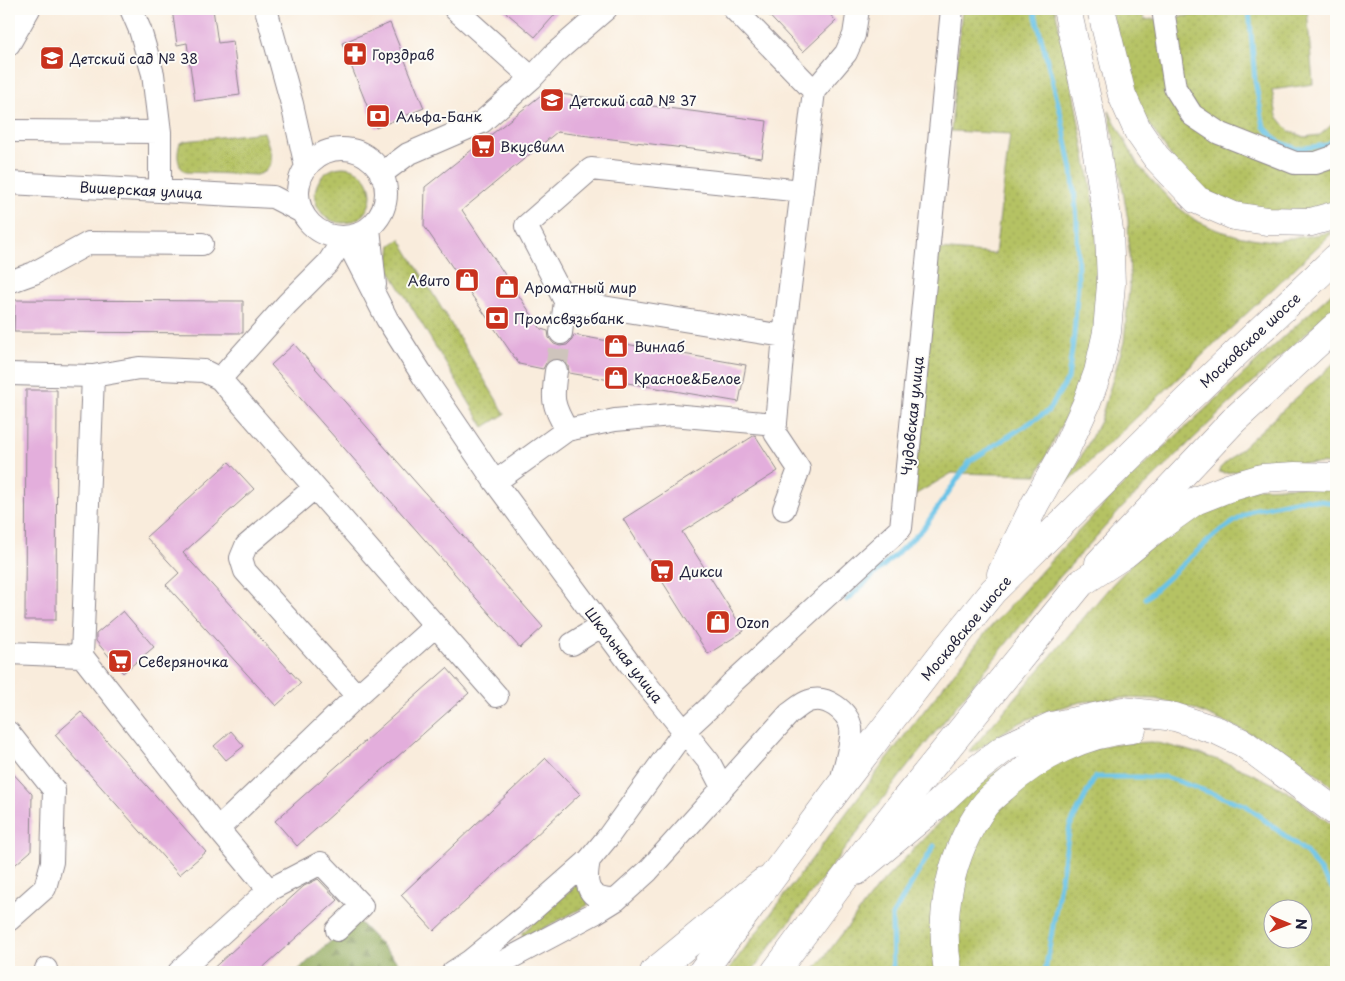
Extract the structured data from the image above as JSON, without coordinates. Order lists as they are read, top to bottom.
{
  "streets": {
    "main road": ["Московское шоссе"],
    "street": ["Вишерская улица", "Чудовская улица", "Школьная улица"]
  },
  "crossings": [
    ["Вишерская улица", "Школьная улица"],
    ["Чудовская улица", "Школьная улица"]
  ],
  "places": {
    "pharmacy": ["Горздрав"],
    "school or university": ["Детский сад № 38", "Детский сад № 37"],
    "bank": ["Альфа-Банк", "Промсвязьбанк"],
    "supermarket": ["Вкусвилл", "Дикси", "Северяночка"],
    "shop": [
      "Авито",
      "Ароматный мир",
      "Винлаб",
      "Красное&Белое",
      "Ozon"
    ]
  },
  "north": "right"
}
